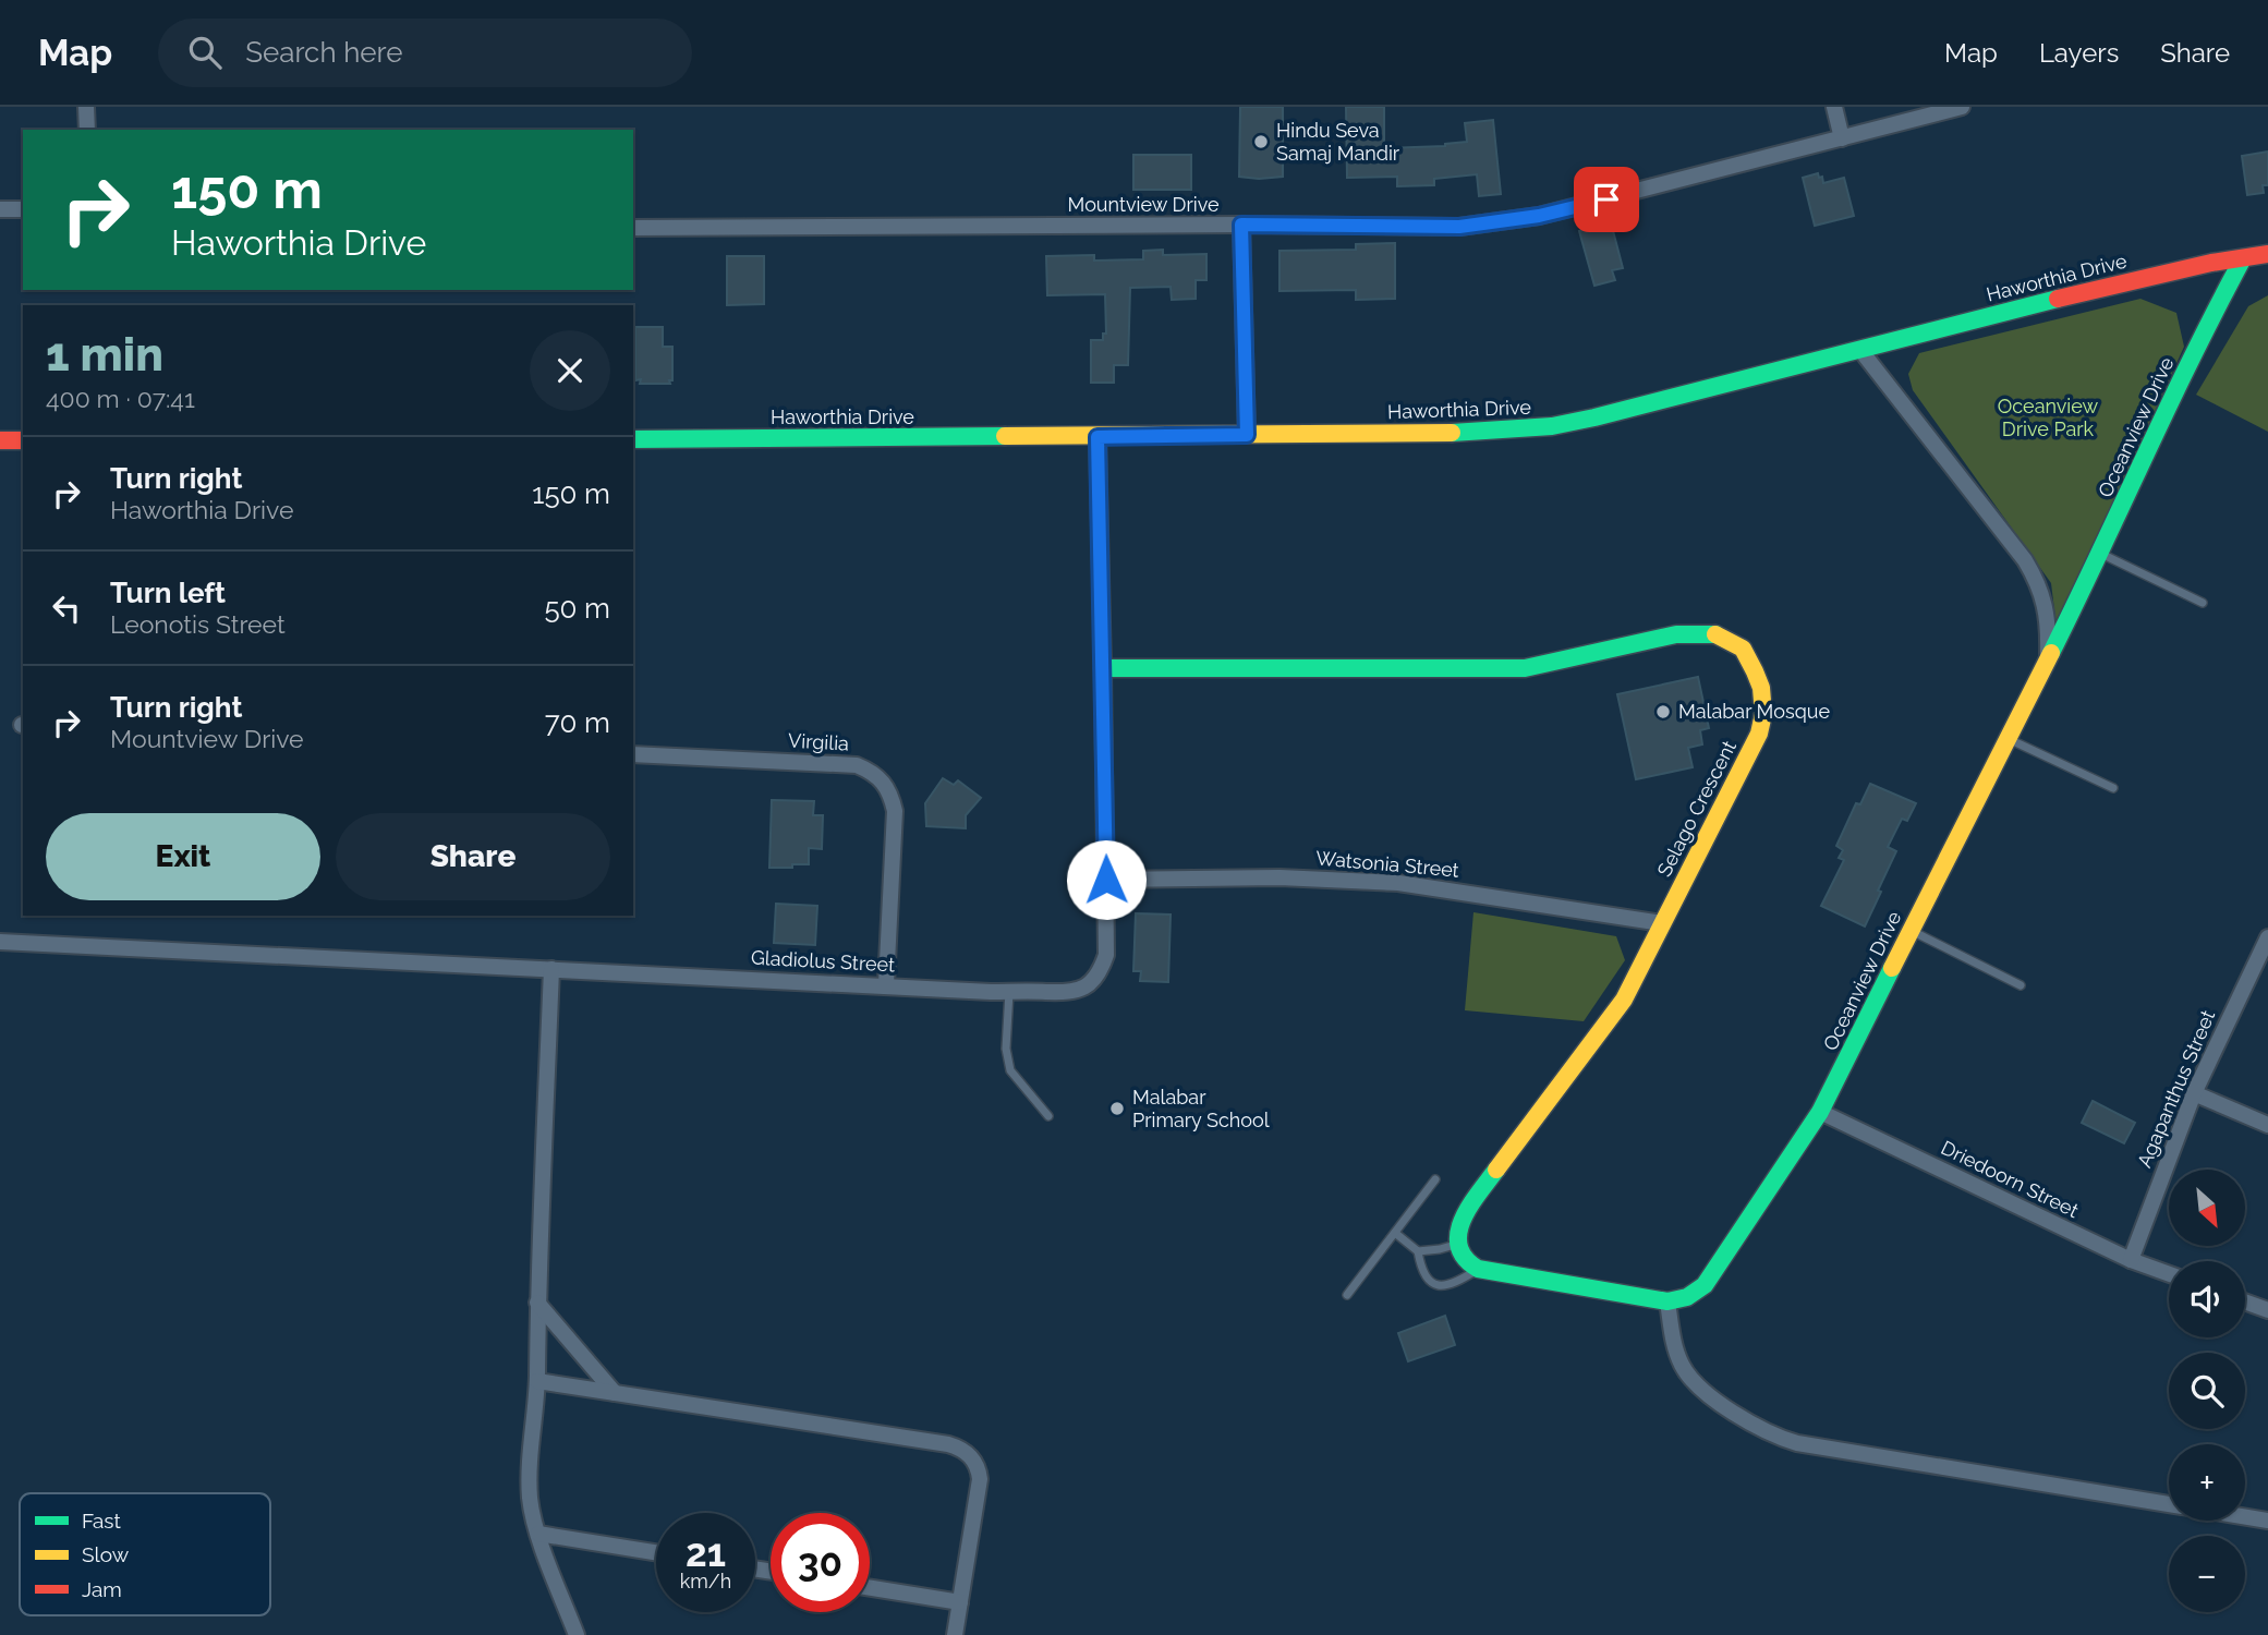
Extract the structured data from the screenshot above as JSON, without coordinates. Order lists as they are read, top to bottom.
{
  "streets": {
    "street": [
      "Mountview Drive",
      "Haworthia Drive",
      "Oceanview Drive",
      "Virgilia",
      "Selago Crescent",
      "Watsonia Street",
      "Gladiolus Street",
      "Agapanthus Street",
      "Driedoorn Street"
    ]
  },
  "crossings": [
    ["Haworthia Drive", "Oceanview Drive"],
    ["Haworthia Drive", "Gladiolus Street"],
    ["Oceanview Drive", "Driedoorn Street"],
    ["Virgilia", "Gladiolus Street"],
    ["Selago Crescent", "Watsonia Street"],
    ["Selago Crescent", "Gladiolus Street"],
    ["Watsonia Street", "Gladiolus Street"],
    ["Agapanthus Street", "Driedoorn Street"]
  ],
  "parks": ["Oceanview Drive Park"],
  "places": ["Hindu Seva Samaj Mandir", "Malabar Mosque", "Malabar Primary School"],
  "legend": ["Fast", "Slow", "Jam"],
  "north": "bottom right",
  "page": {
    "header": "Map",
    "search": "Search here",
    "nav": ["Map", "Layers", "Share"],
    "turn": ["150 m", "Haworthia Drive"],
    "heading": ["1 min", "400 m · 07:41"],
    "list": [
      {
        "name": "Turn right",
        "note": "Haworthia Drive",
        "value": "150 m"
      },
      {
        "name": "Turn left",
        "note": "Leonotis Street",
        "value": "50 m"
      },
      {
        "name": "Turn right",
        "note": "Mountview Drive",
        "value": "70 m"
      }
    ],
    "buttons": ["Exit", "Share"],
    "map_buttons": ["+", "−"],
    "speed": "21 km/h",
    "limit": "30"
  }
}
